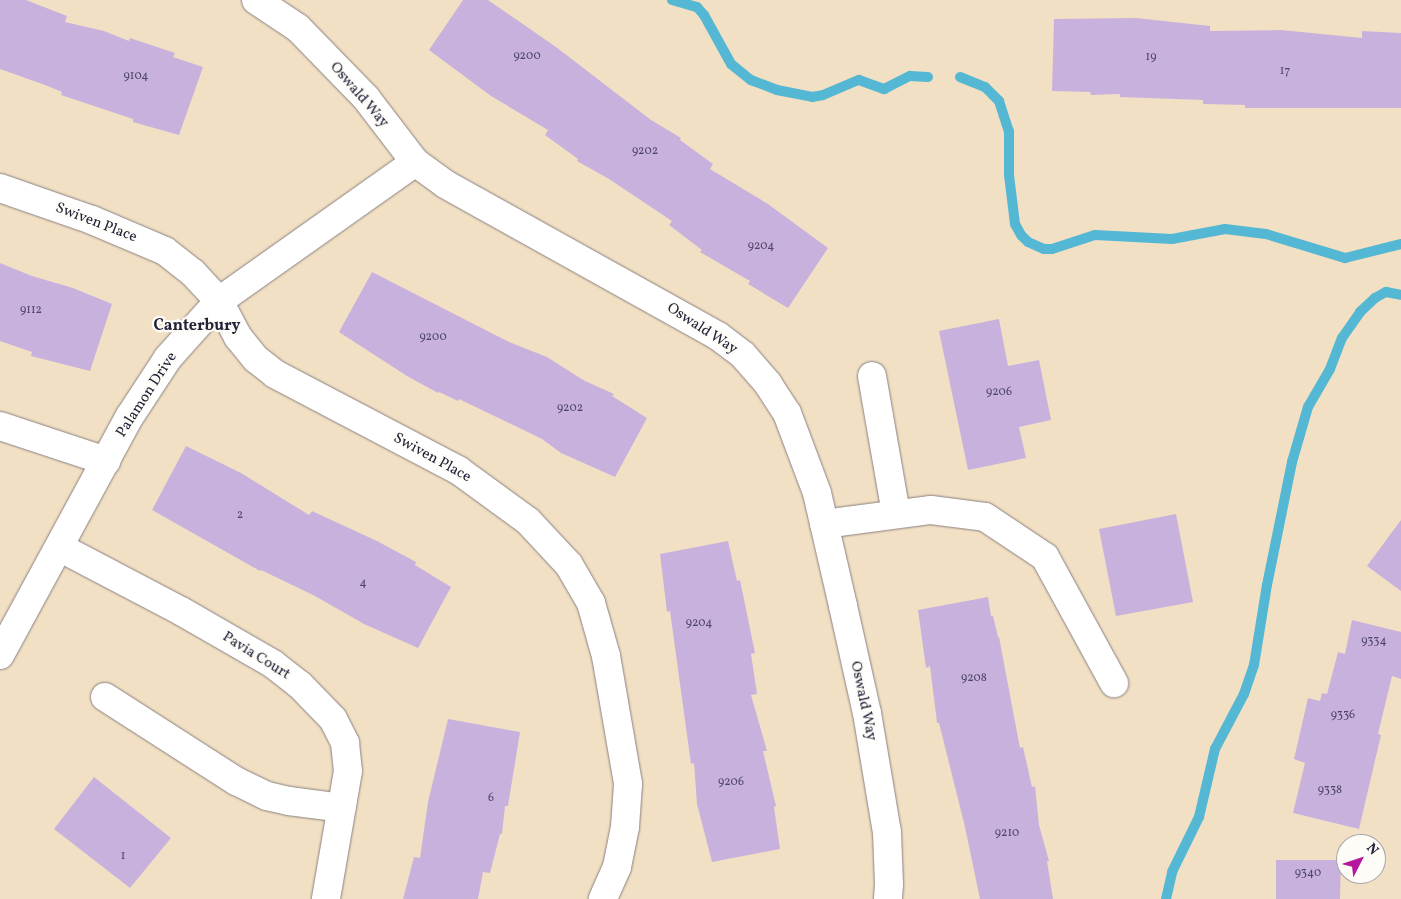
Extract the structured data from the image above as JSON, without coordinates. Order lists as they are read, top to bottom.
{
  "streets": {
    "street": [
      "Oswald Way",
      "Swiven Place",
      "Palamon Drive",
      "Pavia Court"
    ]
  },
  "crossings": [
    ["Oswald Way", "Palamon Drive"],
    ["Swiven Place", "Palamon Drive"],
    ["Palamon Drive", "Pavia Court"]
  ],
  "districts": ["Canterbury"],
  "house_numbers": [
    "9200",
    "19",
    "17",
    "9104",
    "9202",
    "9204",
    "9112",
    "9200",
    "9206",
    "9202",
    "2",
    "4",
    "9204",
    "9334",
    "9208",
    "9336",
    "9206",
    "9338",
    "6",
    "9210",
    "1",
    "9340"
  ],
  "north": "top right"
}
